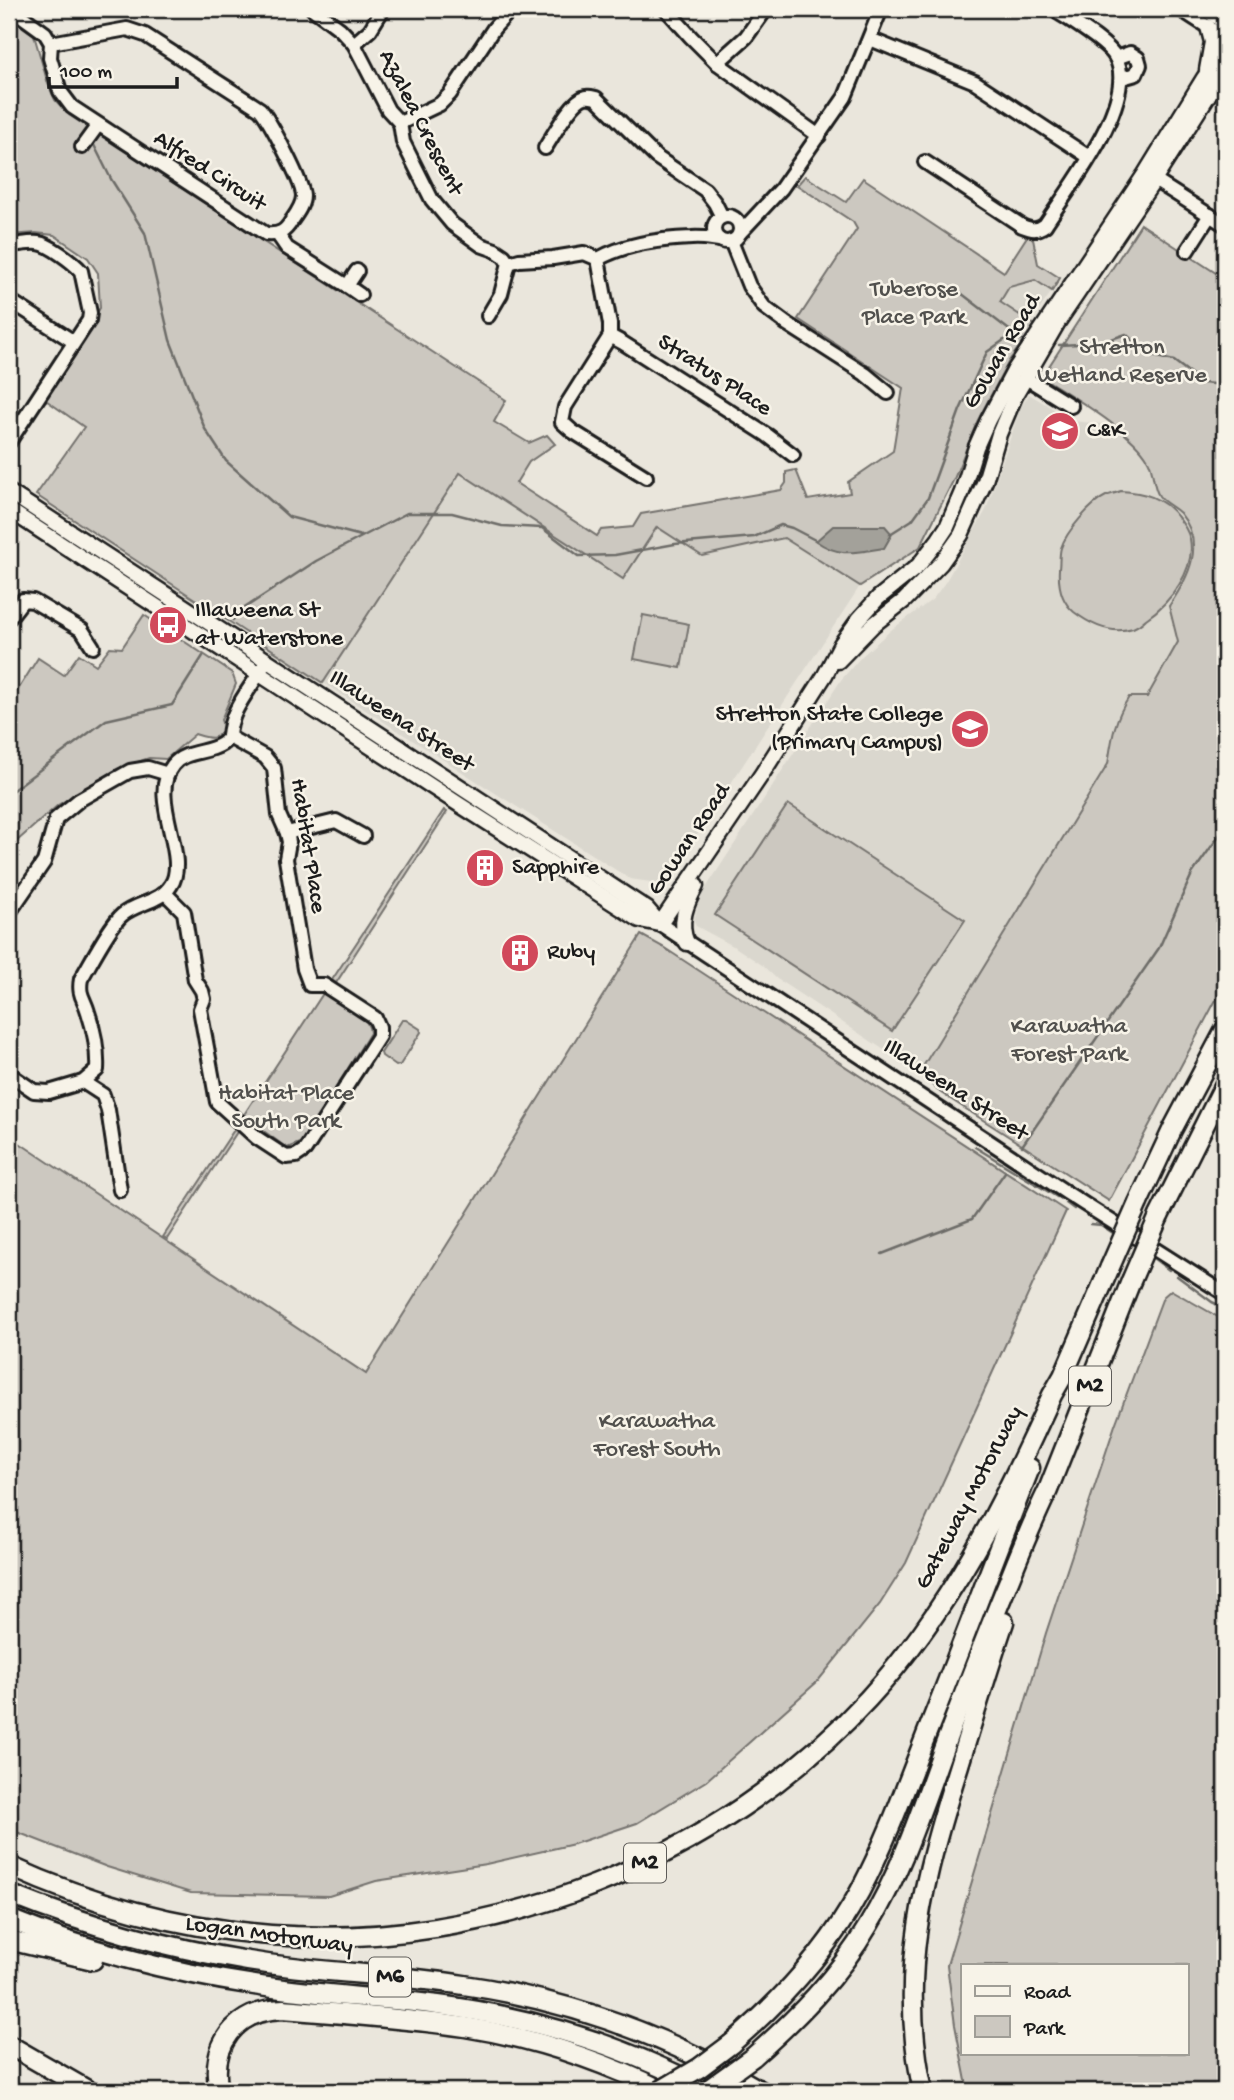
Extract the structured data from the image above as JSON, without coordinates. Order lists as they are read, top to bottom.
{
  "streets": {
    "highway": [
      "M2",
      "Gateway Motorway",
      "Logan Motorway",
      "M6"
    ],
    "main road": ["Gowan Road", "Illaweena Street"],
    "street": [
      "Azalea Crescent",
      "Alfred Circuit",
      "Stratus Place",
      "Habitat Place"
    ]
  },
  "crossings": [
    ["Gowan Road", "Illaweena Street"],
    ["M2", "Logan Motorway"]
  ],
  "parks": [
    "Tuberose Place Park",
    "Stretton Wetland Reserve",
    "Karawatha Forest Park",
    "Habitat Place South Park",
    "Karawatha Forest South"
  ],
  "places": {
    "school or university": ["C&K", "Stretton State College (Primary Campus)"],
    "bus stop": ["Illaweena St at Waterstone"],
    "building": ["Sapphire", "Ruby"]
  },
  "legend": ["Road", "Park"],
  "scale_bar": "100 m"
}
